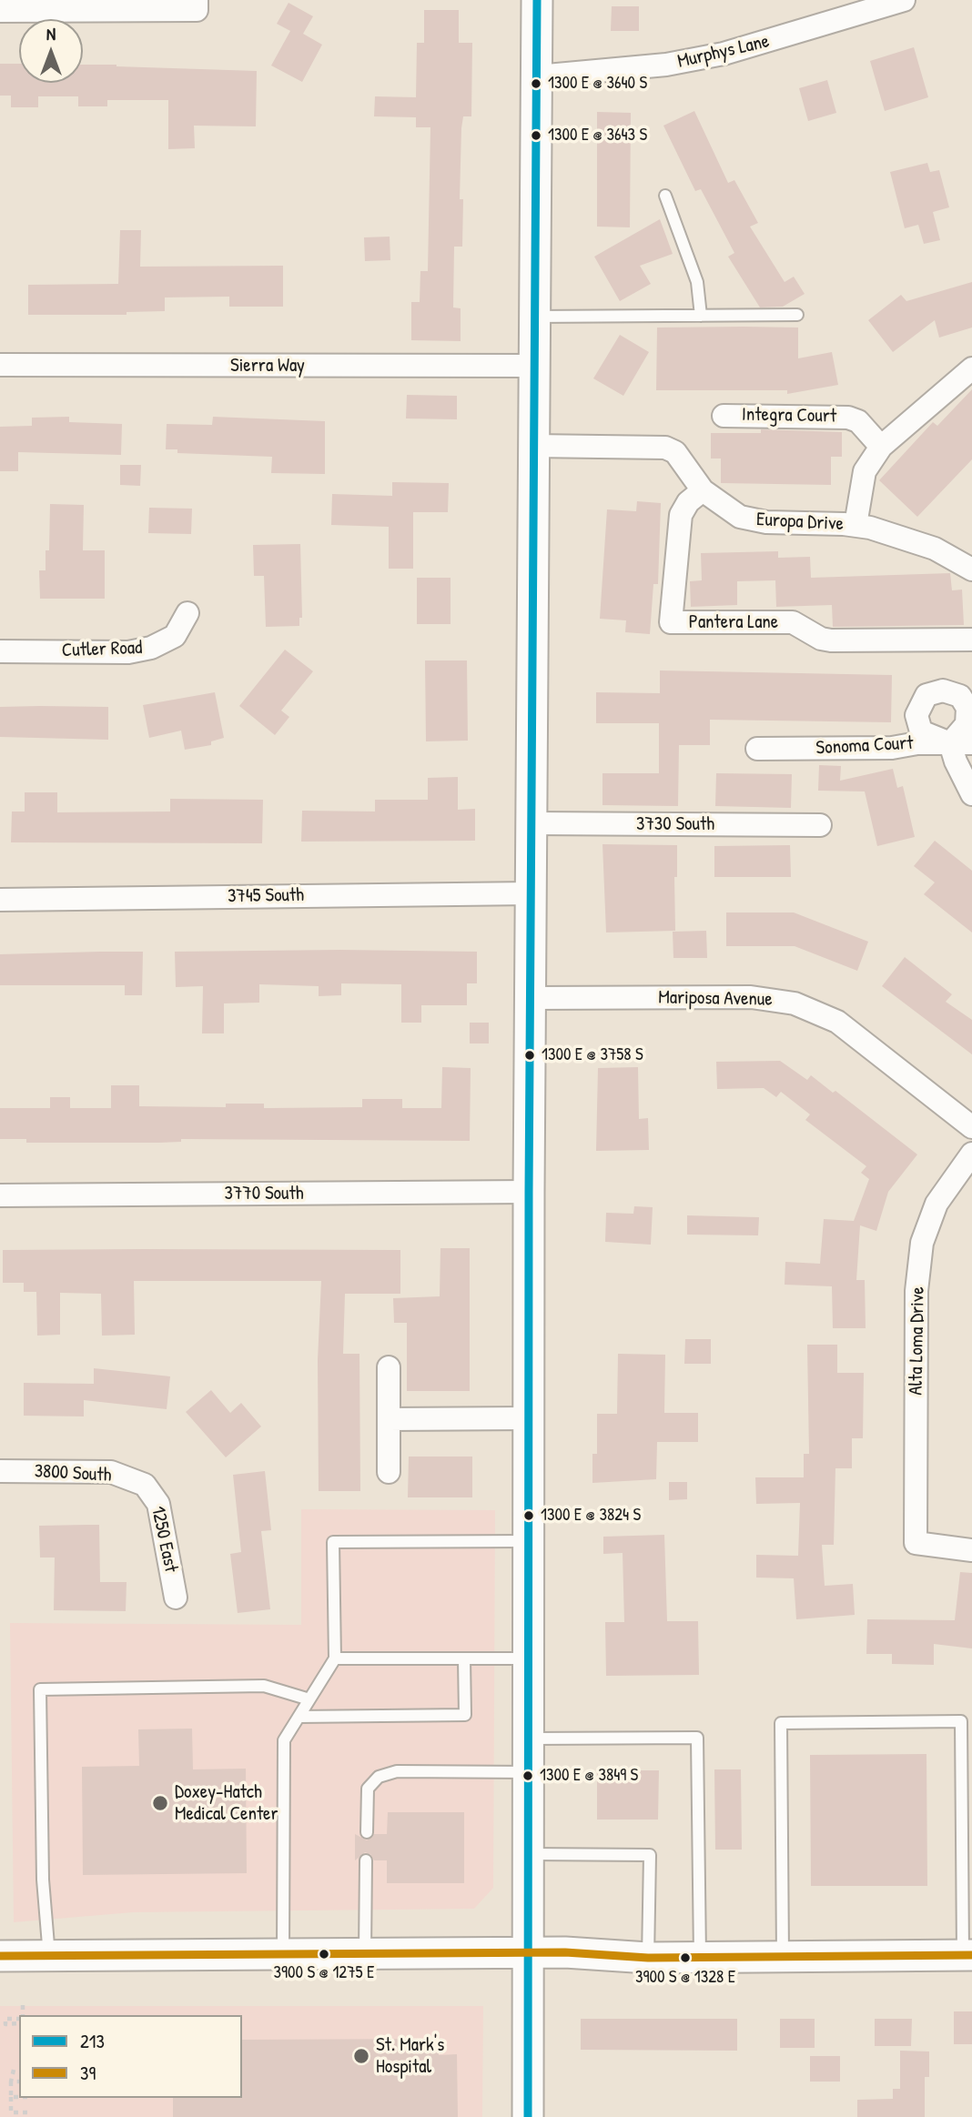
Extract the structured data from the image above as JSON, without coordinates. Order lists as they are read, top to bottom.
{
  "streets": {
    "street": [
      "Murphys Lane",
      "Sierra Way",
      "Integra Court",
      "Europa Drive",
      "Pantera Lane",
      "Cutler Road",
      "Sonoma Court",
      "3730 South",
      "3745 South",
      "Mariposa Avenue",
      "3770 South",
      "Alta Loma Drive",
      "3800 South",
      "1250 East"
    ]
  },
  "crossings": [
    ["Europa Drive", "Pantera Lane"],
    ["3800 South", "1250 East"]
  ],
  "places": [
    "1300 E @ 3640 S",
    "1300 E @ 3643 S",
    "1300 E @ 3758 S",
    "1300 E @ 3824 S",
    "1300 E @ 3849 S",
    "Doxey-Hatch Medical Center",
    "3900 S @ 1275 E",
    "3900 S @ 1328 E",
    "St. Mark's Hospital"
  ],
  "lines": ["transit line 213", "transit line 39"],
  "legend": ["213", "39"],
  "north": "top"
}
